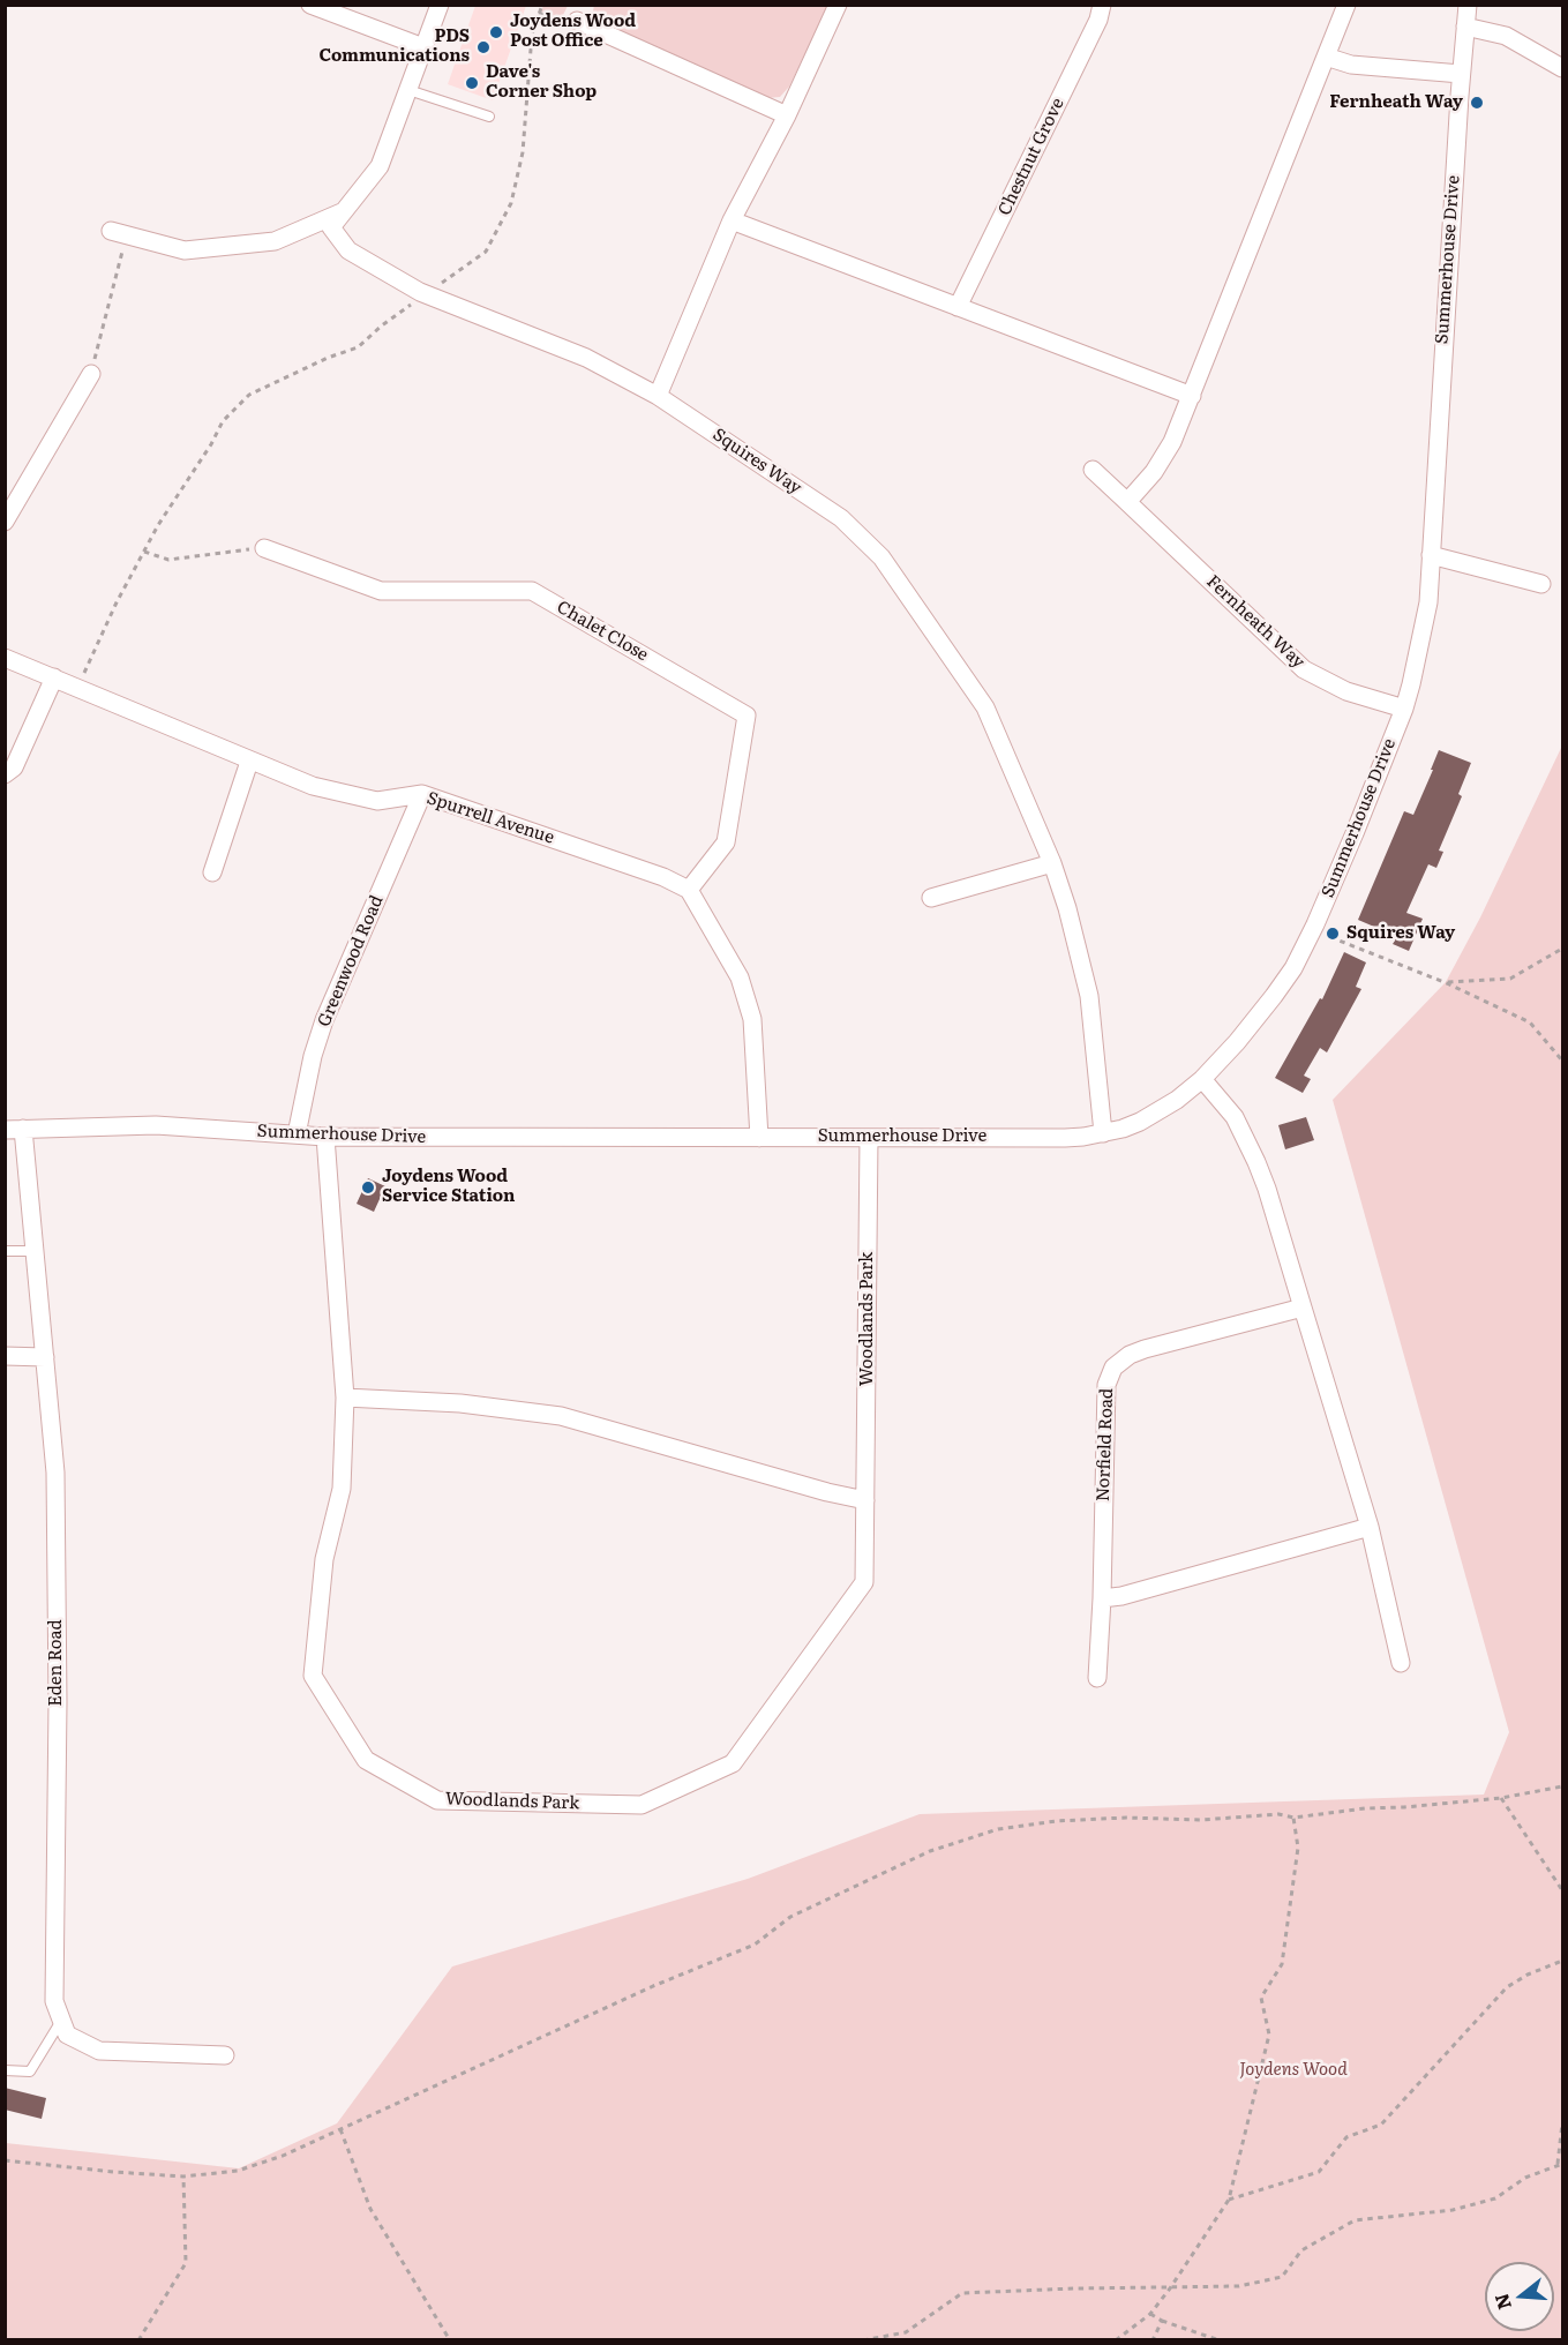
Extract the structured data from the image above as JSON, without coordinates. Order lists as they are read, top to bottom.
{
  "streets": {
    "street": [
      "Chestnut Grove",
      "Summerhouse Drive",
      "Squires Way",
      "Fernheath Way",
      "Chalet Close",
      "Spurrell Avenue",
      "Greenwood Road",
      "Woodlands Park",
      "Norfield Road",
      "Eden Road"
    ]
  },
  "crossings": [
    ["Summerhouse Drive", "Squires Way"],
    ["Summerhouse Drive", "Fernheath Way"],
    ["Summerhouse Drive", "Greenwood Road"],
    ["Summerhouse Drive", "Woodlands Park"],
    ["Summerhouse Drive", "Eden Road"],
    ["Chalet Close", "Spurrell Avenue"],
    ["Spurrell Avenue", "Greenwood Road"]
  ],
  "parks": ["Joydens Wood"],
  "places": [
    "Joydens Wood Post Office",
    "PDS Communications",
    "Dave's Corner Shop",
    "Fernheath Way",
    "Squires Way",
    "Joydens Wood Service Station"
  ],
  "north": "left"
}
